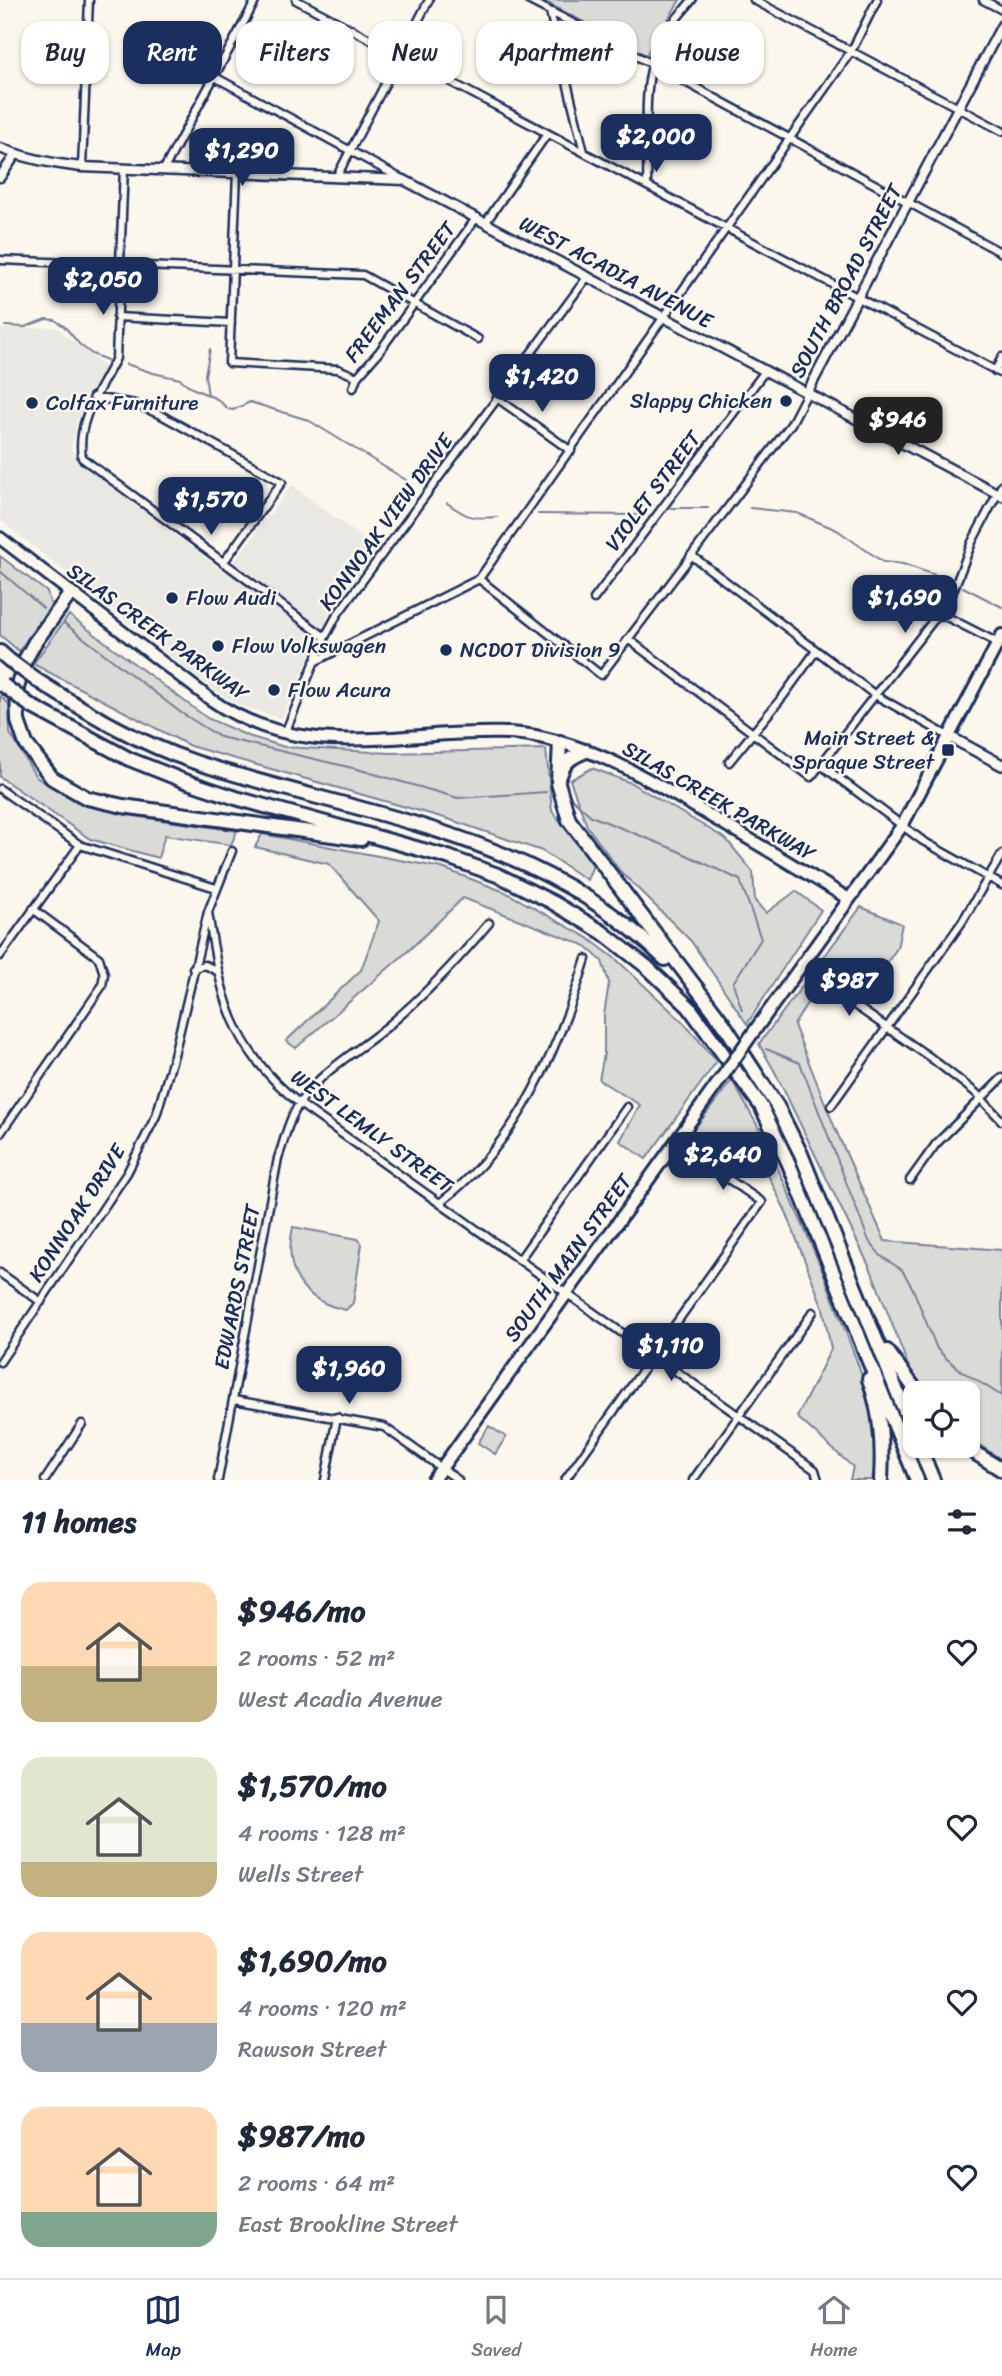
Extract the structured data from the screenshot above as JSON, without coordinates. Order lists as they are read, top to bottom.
{
  "streets": {
    "main road": ["SILAS CREEK PARKWAY", "SOUTH MAIN STREET"],
    "street": [
      "WEST ACADIA AVENUE",
      "SOUTH BROAD STREET",
      "FREEMAN STREET",
      "VIOLET STREET",
      "KONNOAK VIEW DRIVE",
      "WEST LEMLY STREET",
      "KONNOAK DRIVE",
      "EDWARDS STREET"
    ]
  },
  "crossings": [
    ["WEST ACADIA AVENUE", "SOUTH BROAD STREET"],
    ["WEST ACADIA AVENUE", "FREEMAN STREET"],
    ["WEST ACADIA AVENUE", "VIOLET STREET"],
    ["WEST ACADIA AVENUE", "KONNOAK VIEW DRIVE"],
    ["KONNOAK VIEW DRIVE", "SILAS CREEK PARKWAY"],
    ["SILAS CREEK PARKWAY", "SOUTH MAIN STREET"],
    ["WEST LEMLY STREET", "KONNOAK DRIVE"],
    ["WEST LEMLY STREET", "SOUTH MAIN STREET"],
    ["WEST LEMLY STREET", "EDWARDS STREET"]
  ],
  "places": {
    "other": [
      "Slappy Chicken",
      "Colfax Furniture",
      "Flow Audi",
      "Flow Volkswagen",
      "NCDOT Division 9",
      "Flow Acura"
    ],
    "transit": ["Main Street & Spraque Street"]
  },
  "page": {
    "chip": [
      "Buy",
      "Rent",
      "Filters",
      "New",
      "Apartment",
      "House"
    ],
    "price": [
      "$2,000",
      "$1,290",
      "$2,050",
      "$1,420",
      "$946",
      "$1,570",
      "$1,690",
      "$987",
      "$2,640",
      "$1,110",
      "$1,960"
    ],
    "heading": "11 homes",
    "list": [
      {
        "name": "$946/mo",
        "note": "2 rooms · 52 m² · West Acadia Avenue"
      },
      {
        "name": "$1,570/mo",
        "note": "4 rooms · 128 m² · Wells Street"
      },
      {
        "name": "$1,690/mo",
        "note": "4 rooms · 120 m² · Rawson Street"
      },
      {
        "name": "$987/mo",
        "note": "2 rooms · 64 m² · East Brookline Street"
      }
    ],
    "tabs": ["Map", "Saved", "Home"]
  }
}
